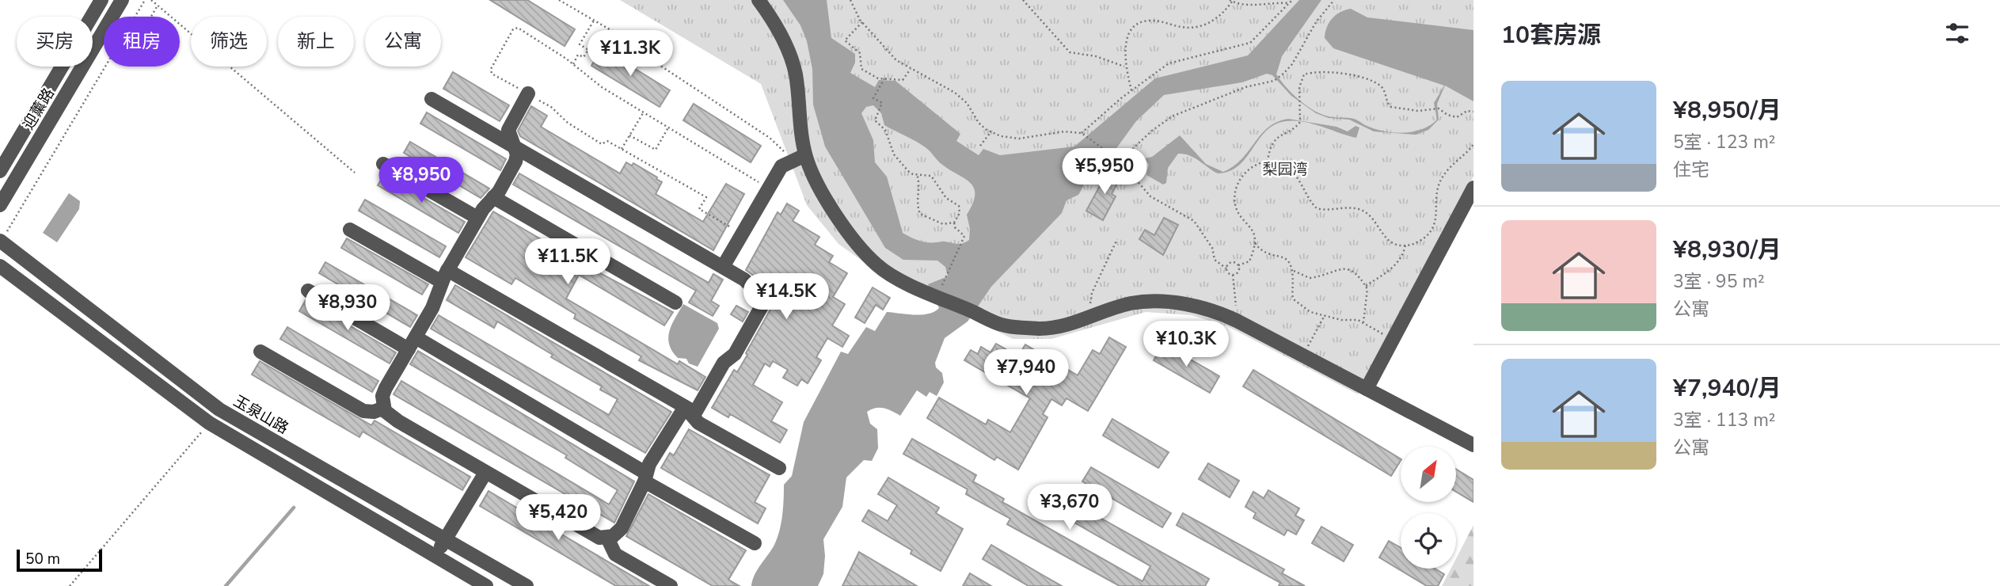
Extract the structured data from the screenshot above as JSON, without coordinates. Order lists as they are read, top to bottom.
{
  "streets": {
    "street": ["迎薰路", "玉泉山路"]
  },
  "parks": ["梨园湾"],
  "scale_bar": "50 m",
  "north": "top right",
  "page": {
    "heading": "10套房源",
    "chip": [
      "买房",
      "租房",
      "筛选",
      "新上",
      "公寓"
    ],
    "price": [
      "¥11.3K",
      "¥5,950",
      "¥8,950",
      "¥11.5K",
      "¥14.5K",
      "¥8,930",
      "¥10.3K",
      "¥7,940",
      "¥3,670",
      "¥5,420"
    ],
    "list": [
      {
        "name": "¥8,950/月",
        "note": "5室 · 123 m² · 住宅"
      },
      {
        "name": "¥8,930/月",
        "note": "3室 · 95 m² · 公寓"
      },
      {
        "name": "¥7,940/月",
        "note": "3室 · 113 m² · 公寓"
      }
    ],
    "scale": "50 m"
  }
}
